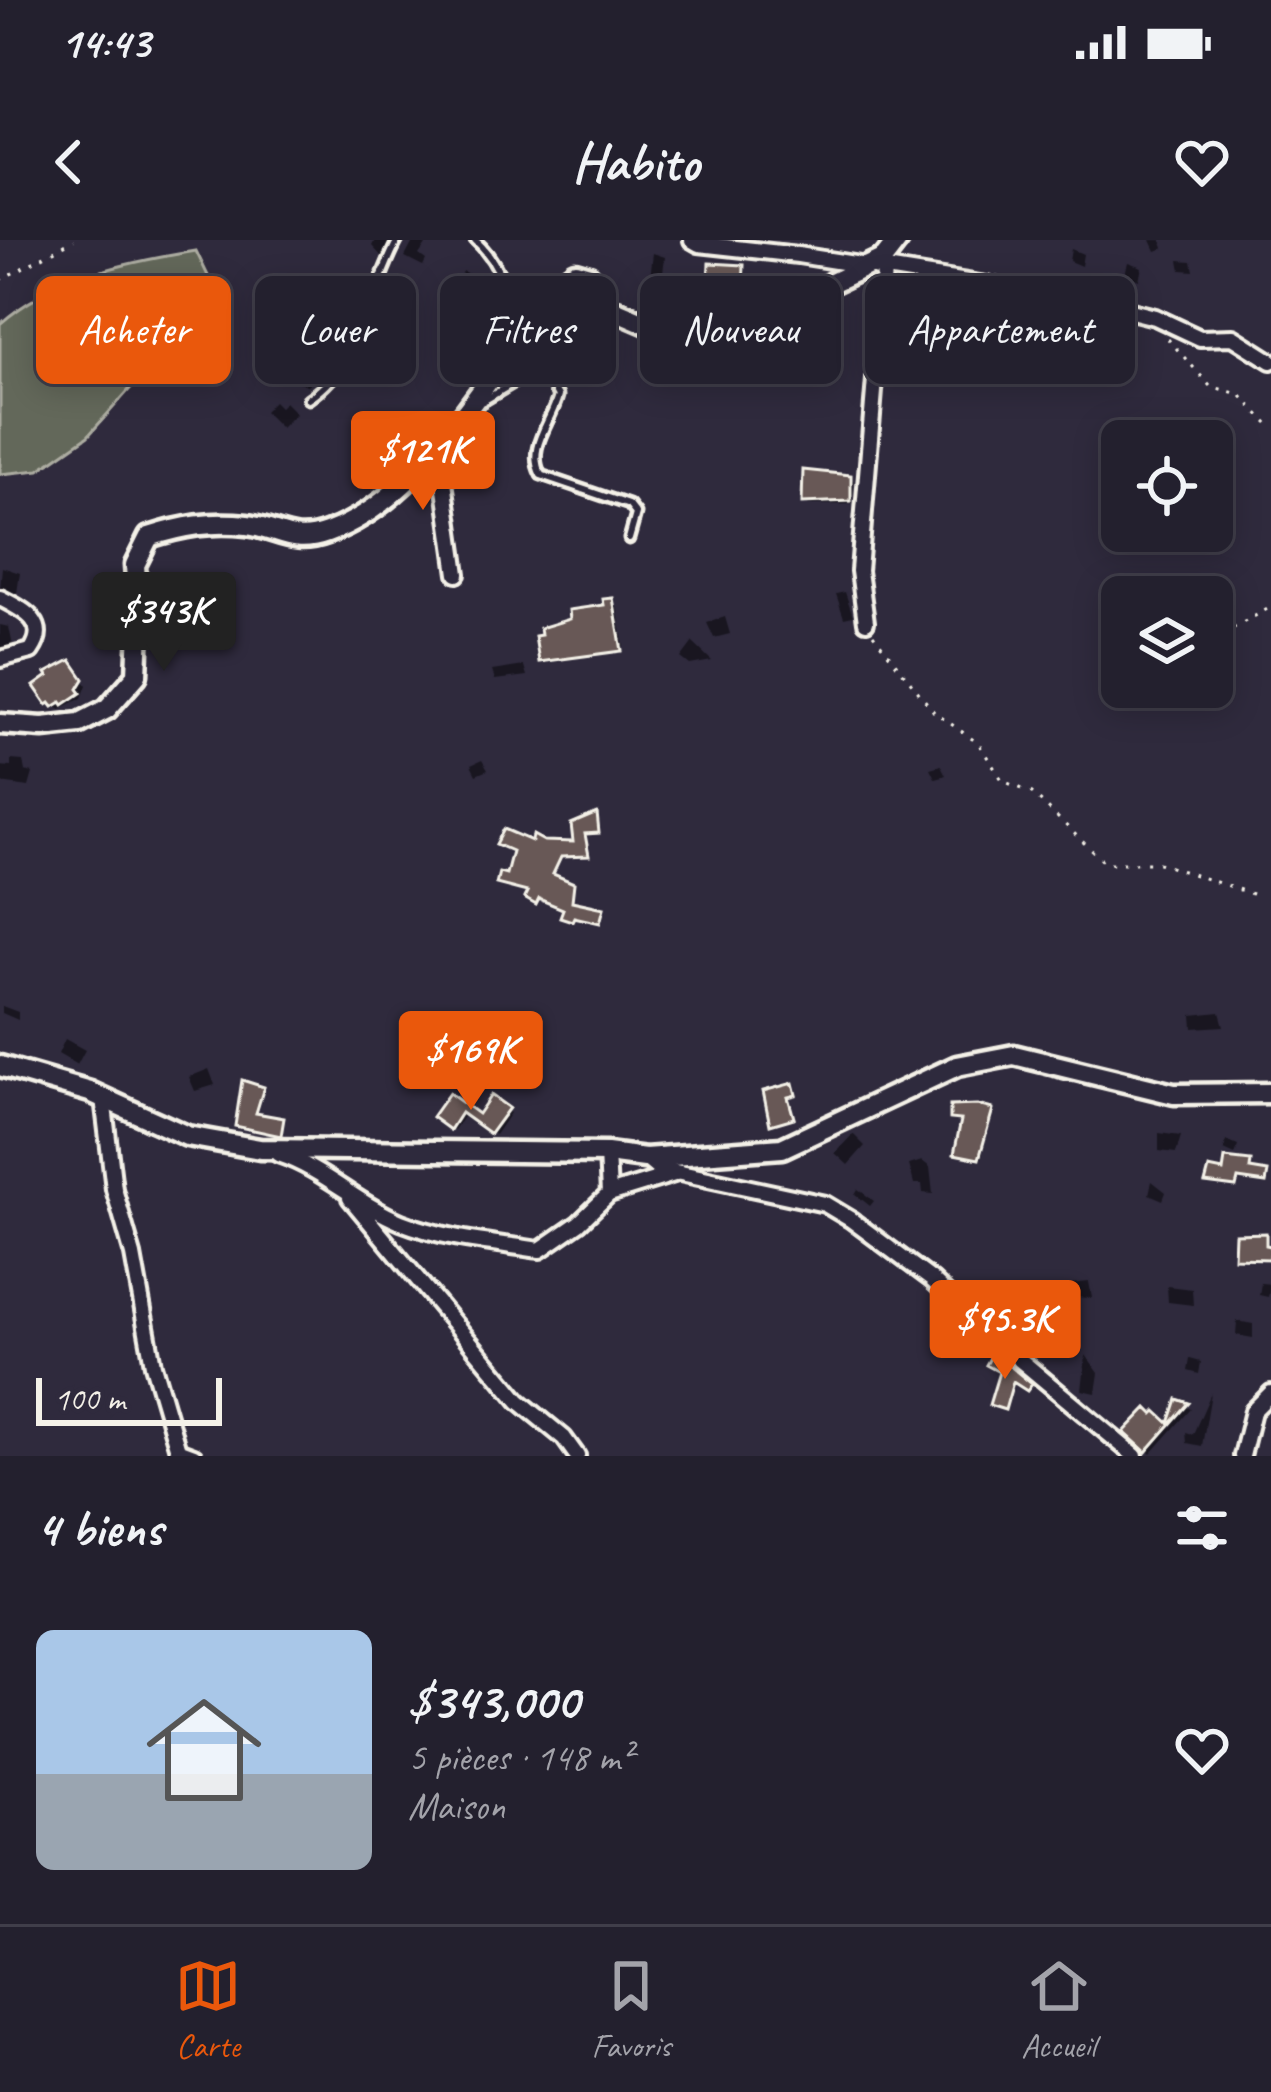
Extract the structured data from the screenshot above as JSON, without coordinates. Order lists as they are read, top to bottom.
{
  "scale_bar": "100 m",
  "page": {
    "status": "14:43",
    "header": "Habito",
    "chip": [
      "Acheter",
      "Louer",
      "Filtres",
      "Nouveau",
      "Appartement"
    ],
    "price": [
      "$121K",
      "$343K",
      "$169K",
      "$95.3K"
    ],
    "scale": "100 m",
    "heading": "4 biens",
    "list": [
      {
        "name": "$343,000",
        "note": "5 pièces · 148 m² · Maison"
      }
    ],
    "tabs": ["Carte", "Favoris", "Accueil"]
  }
}
